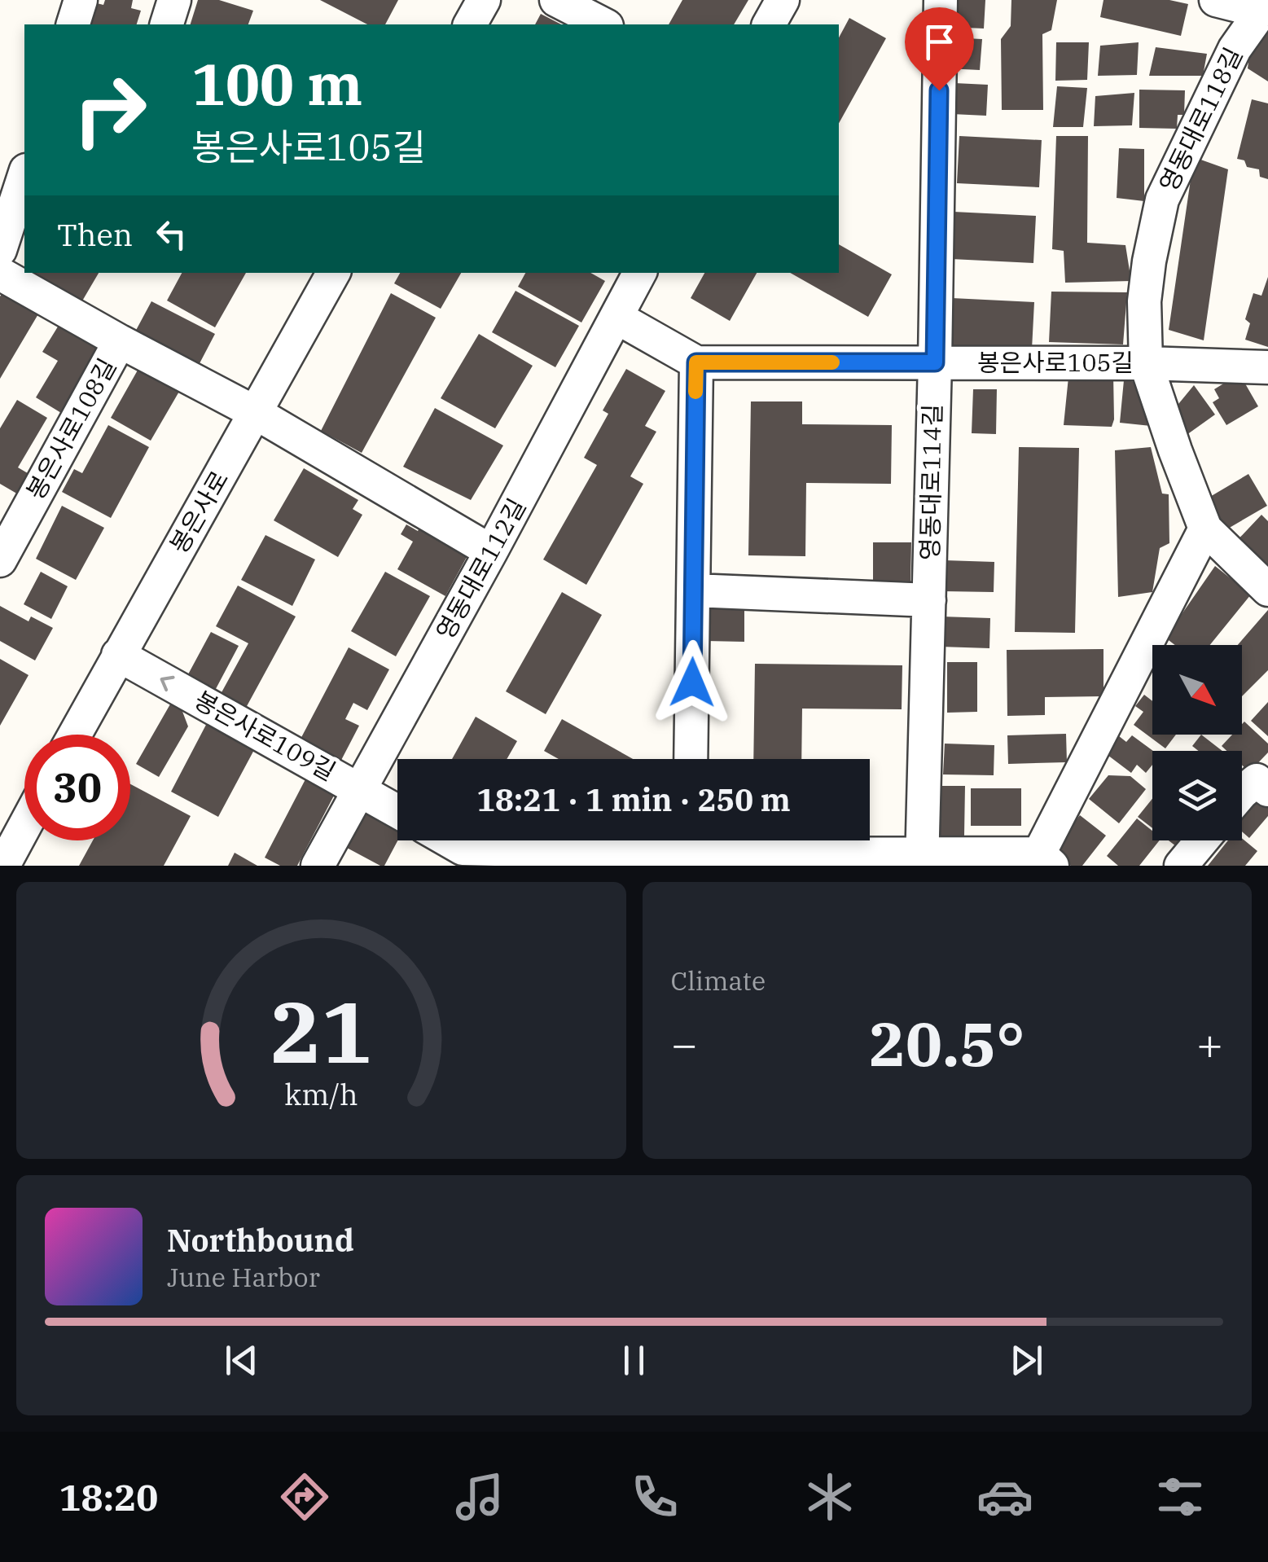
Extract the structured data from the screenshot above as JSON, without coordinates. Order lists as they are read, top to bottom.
{
  "streets": {
    "street": [
      "영동대로118길",
      "봉은사로105길",
      "봉은사로108길",
      "영동대로114길",
      "봉은사로",
      "영동대로112길",
      "봉은사로109길"
    ]
  },
  "crossings": [
    ["영동대로118길", "봉은사로105길"],
    ["봉은사로105길", "영동대로114길"],
    ["봉은사로105길", "영동대로112길"],
    ["봉은사로108길", "봉은사로"],
    ["봉은사로108길", "영동대로112길"],
    ["봉은사로", "봉은사로109길"],
    ["영동대로112길", "봉은사로109길"]
  ],
  "one_way": ["봉은사로109길"],
  "north": "bottom right",
  "page": {
    "turn": ["100 m", "봉은사로105길"],
    "then": "Then",
    "limit": "30",
    "trip": "18:21 · 1 min · 250 m",
    "tile": "Climate",
    "heat": ["−", "20.5°", "+"],
    "song": ["Northbound", "June Harbor"],
    "tabs": "18:20",
    "gauge": ["21", "km/h"]
  }
}
